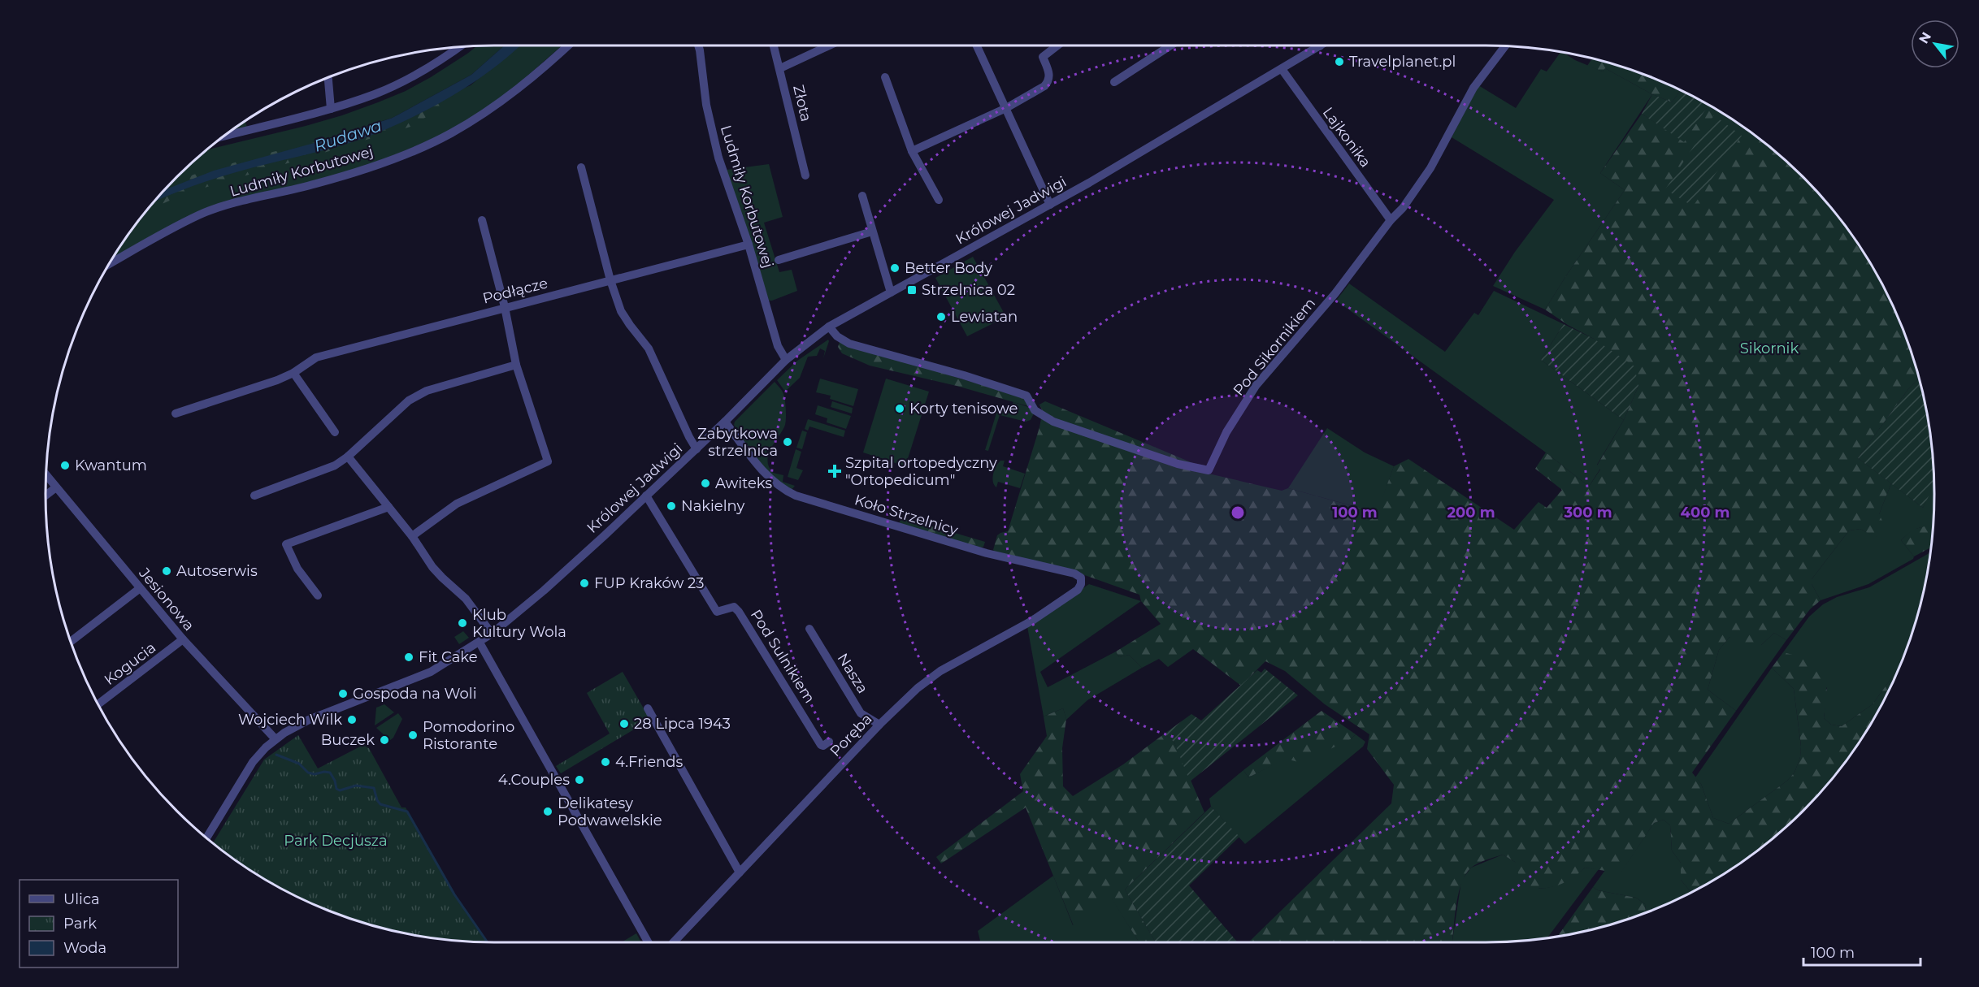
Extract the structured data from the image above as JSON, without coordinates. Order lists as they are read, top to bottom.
{
  "streets": {
    "street": [
      "Złota",
      "Lajkonika",
      "Ludmiły Korbutowej",
      "Królowej Jadwigi",
      "Podłącze",
      "Pod Sikornikiem",
      "Koło Strzelnicy",
      "Jesionowa",
      "Pod Sulnikiem",
      "Kogucia",
      "Nasza",
      "Poręba"
    ]
  },
  "crossings": [
    ["Lajkonika", "Królowej Jadwigi"],
    ["Lajkonika", "Pod Sikornikiem"],
    ["Ludmiły Korbutowej", "Królowej Jadwigi"],
    ["Ludmiły Korbutowej", "Podłącze"],
    ["Królowej Jadwigi", "Pod Sikornikiem"],
    ["Królowej Jadwigi", "Koło Strzelnicy"],
    ["Królowej Jadwigi", "Jesionowa"],
    ["Królowej Jadwigi", "Pod Sulnikiem"],
    ["Koło Strzelnicy", "Poręba"],
    ["Jesionowa", "Kogucia"],
    ["Nasza", "Poręba"]
  ],
  "water": ["Rudawa"],
  "parks": ["Sikornik", "Park Decjusza"],
  "places": {
    "other": [
      "Travelplanet.pl",
      "Better Body",
      "Lewiatan",
      "Korty tenisowe",
      "Zabytkowa strzelnica",
      "Kwantum",
      "Awiteks",
      "Nakielny",
      "Autoserwis",
      "FUP Kraków 23",
      "Klub Kultury Wola",
      "Fit Cake",
      "Gospoda na Woli",
      "Wojciech Wilk",
      "28 Lipca 1943",
      "Pomodorino Ristorante",
      "Buczek",
      "4.Friends",
      "4.Couples",
      "Delikatesy Podwawelskie"
    ],
    "transit": ["Strzelnica 02"],
    "health": ["Szpital ortopedyczny \"Ortopedicum\""]
  },
  "legend": ["Ulica", "Park", "Woda"],
  "scale_bar": "100 m",
  "north": "top left",
  "rings": [
    "100 m",
    "200 m",
    "300 m",
    "400 m"
  ]
}
